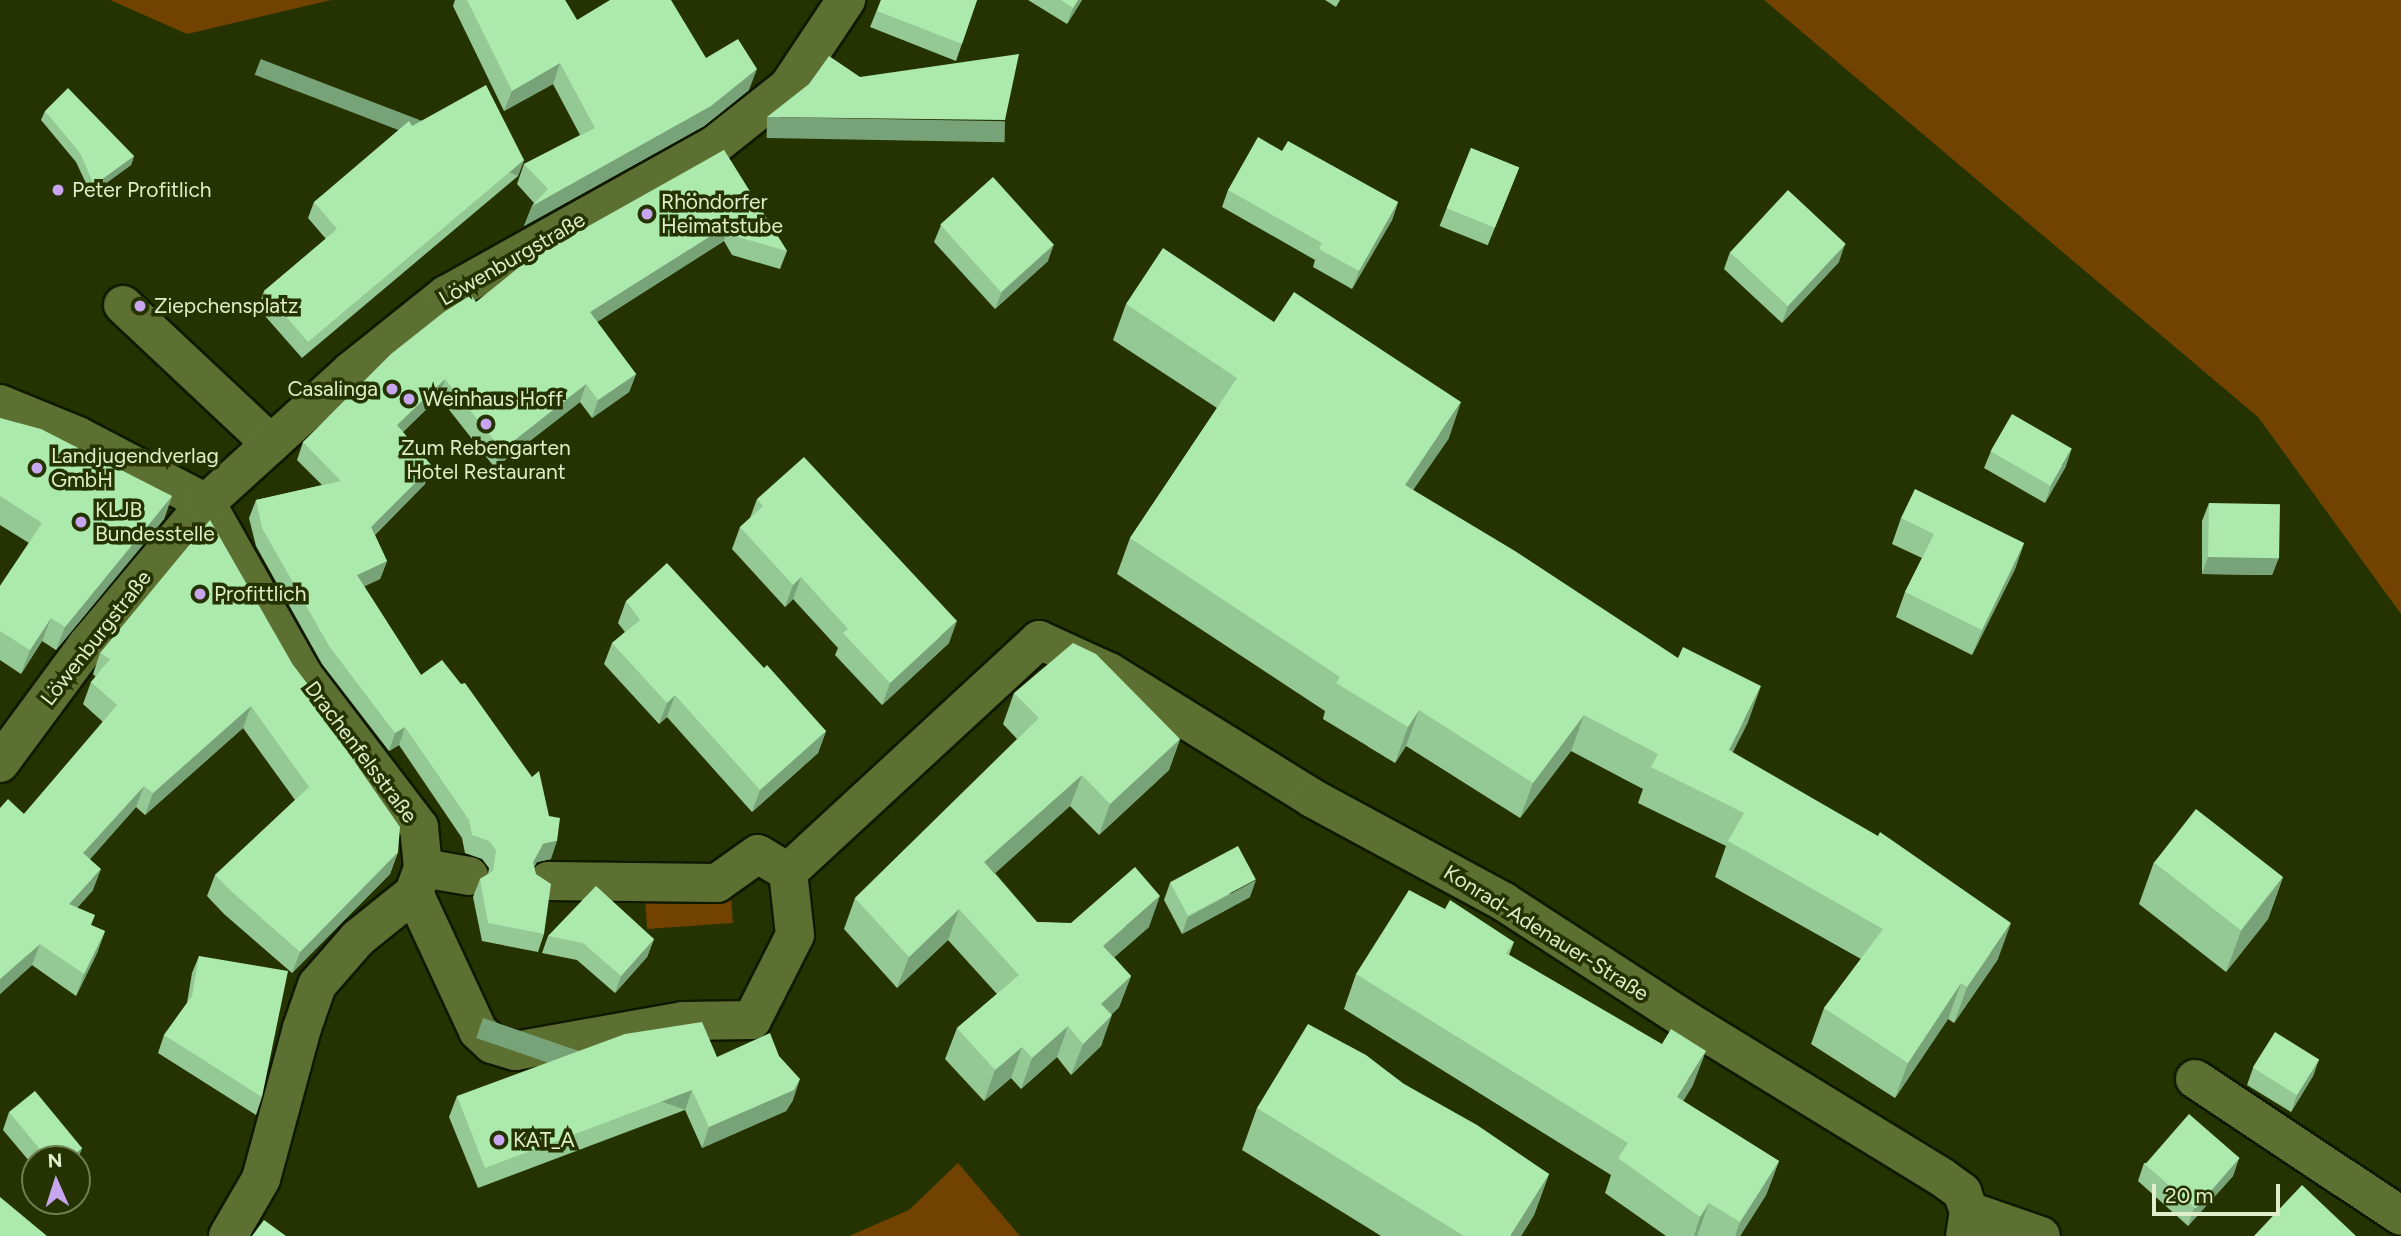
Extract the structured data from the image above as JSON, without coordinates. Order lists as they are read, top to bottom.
{
  "streets": {
    "street": ["Löwenburgstraße", "Drachenfelsstraße", "Konrad-Adenauer-Straße"]
  },
  "crossings": [
    ["Löwenburgstraße", "Drachenfelsstraße"],
    ["Drachenfelsstraße", "Konrad-Adenauer-Straße"]
  ],
  "places": [
    "Peter Profitlich",
    "Rhöndorfer Heimatstube",
    "Ziepchensplatz",
    "Casalinga",
    "Weinhaus Hoff",
    "Zum Rebengarten Hotel Restaurant",
    "Landjugendverlag GmbH",
    "KLJB Bundesstelle",
    "Profittlich",
    "KAT_A"
  ],
  "scale_bar": "20 m",
  "north": "top"
}
